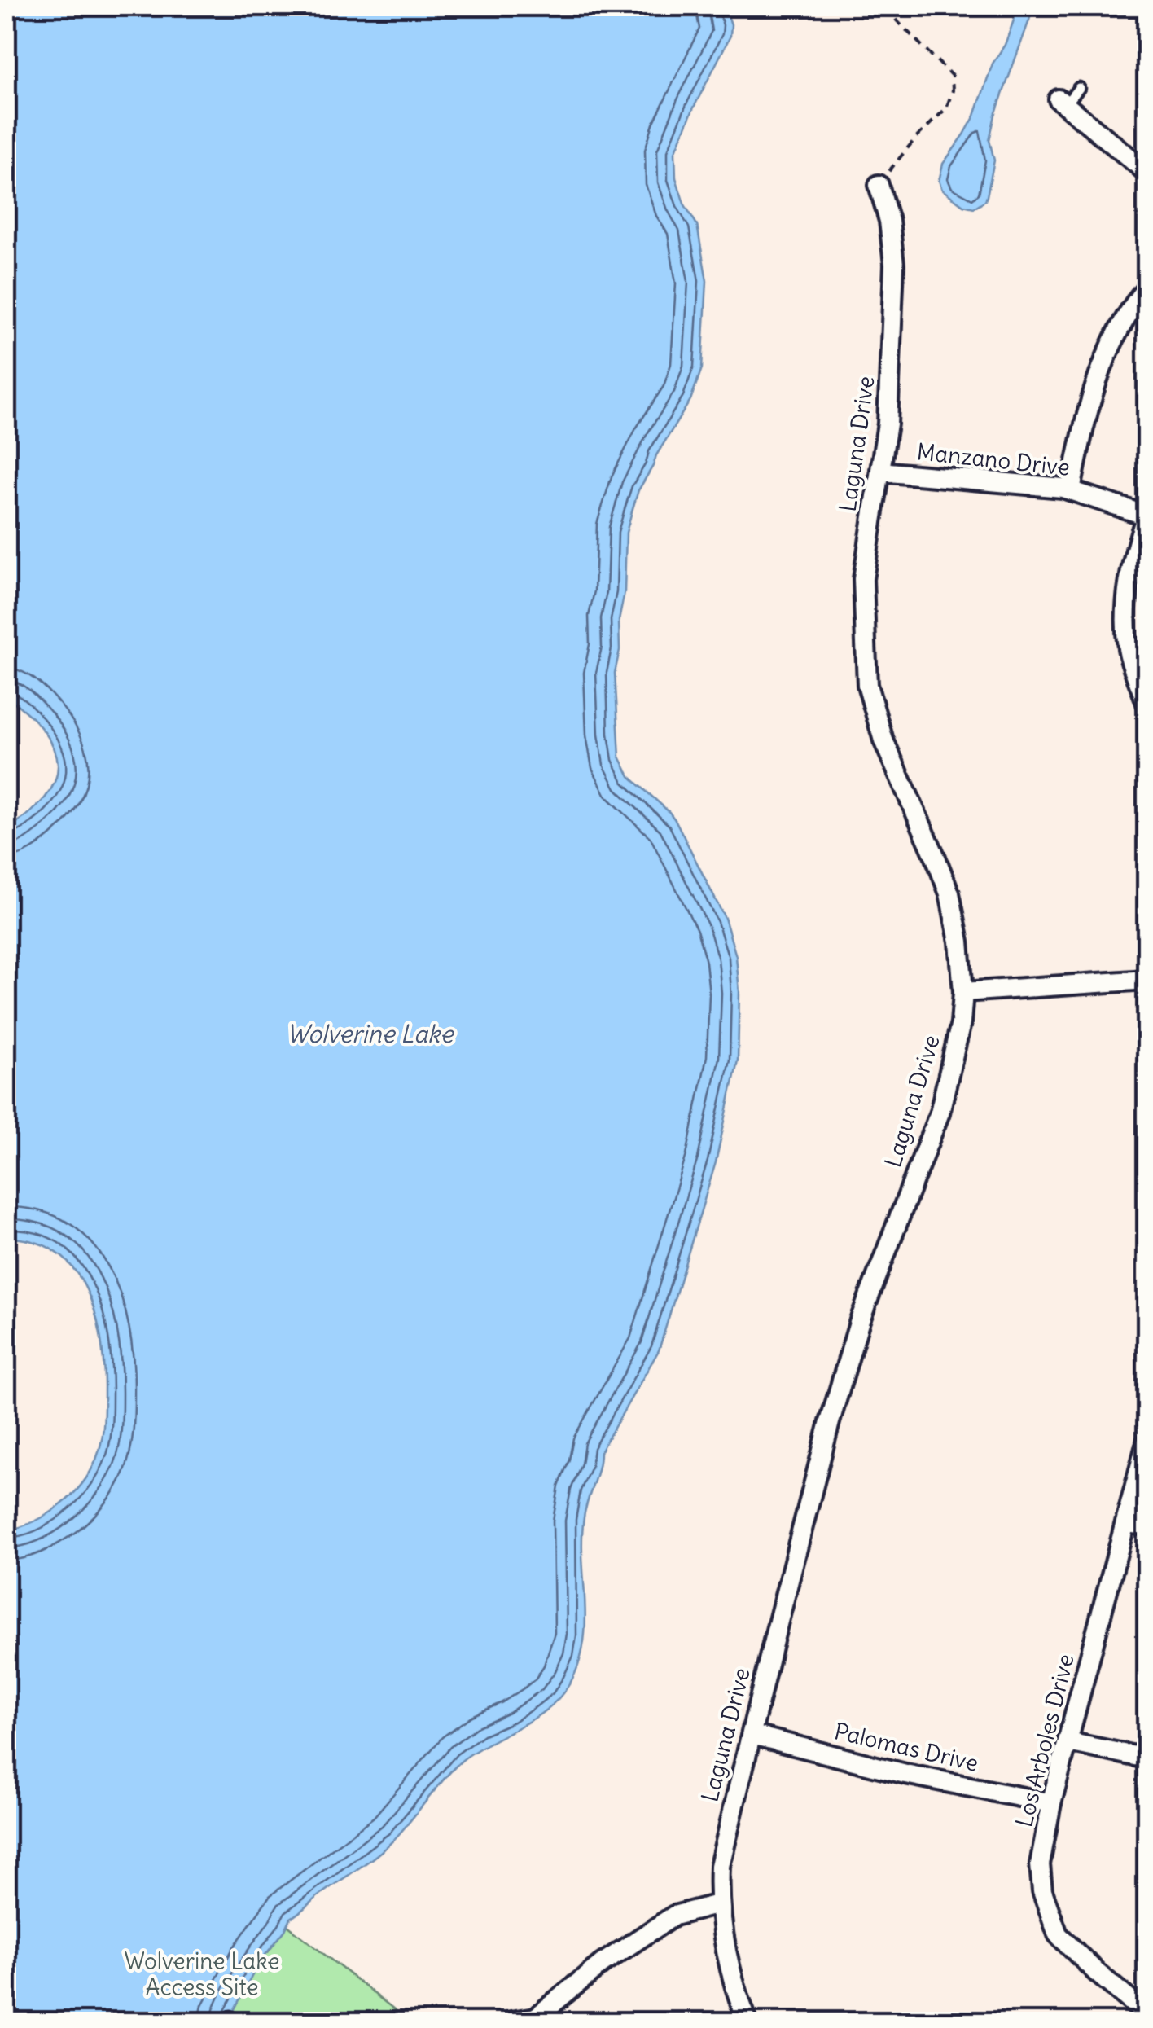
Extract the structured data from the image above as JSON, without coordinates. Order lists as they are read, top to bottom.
{
  "streets": {
    "street": [
      "Laguna Drive",
      "Manzano Drive",
      "Los Arboles Drive",
      "Palomas Drive"
    ]
  },
  "crossings": [
    ["Laguna Drive", "Manzano Drive"],
    ["Laguna Drive", "Palomas Drive"],
    ["Los Arboles Drive", "Palomas Drive"]
  ],
  "water": ["Wolverine Lake"],
  "parks": ["Wolverine Lake Access Site"]
}
